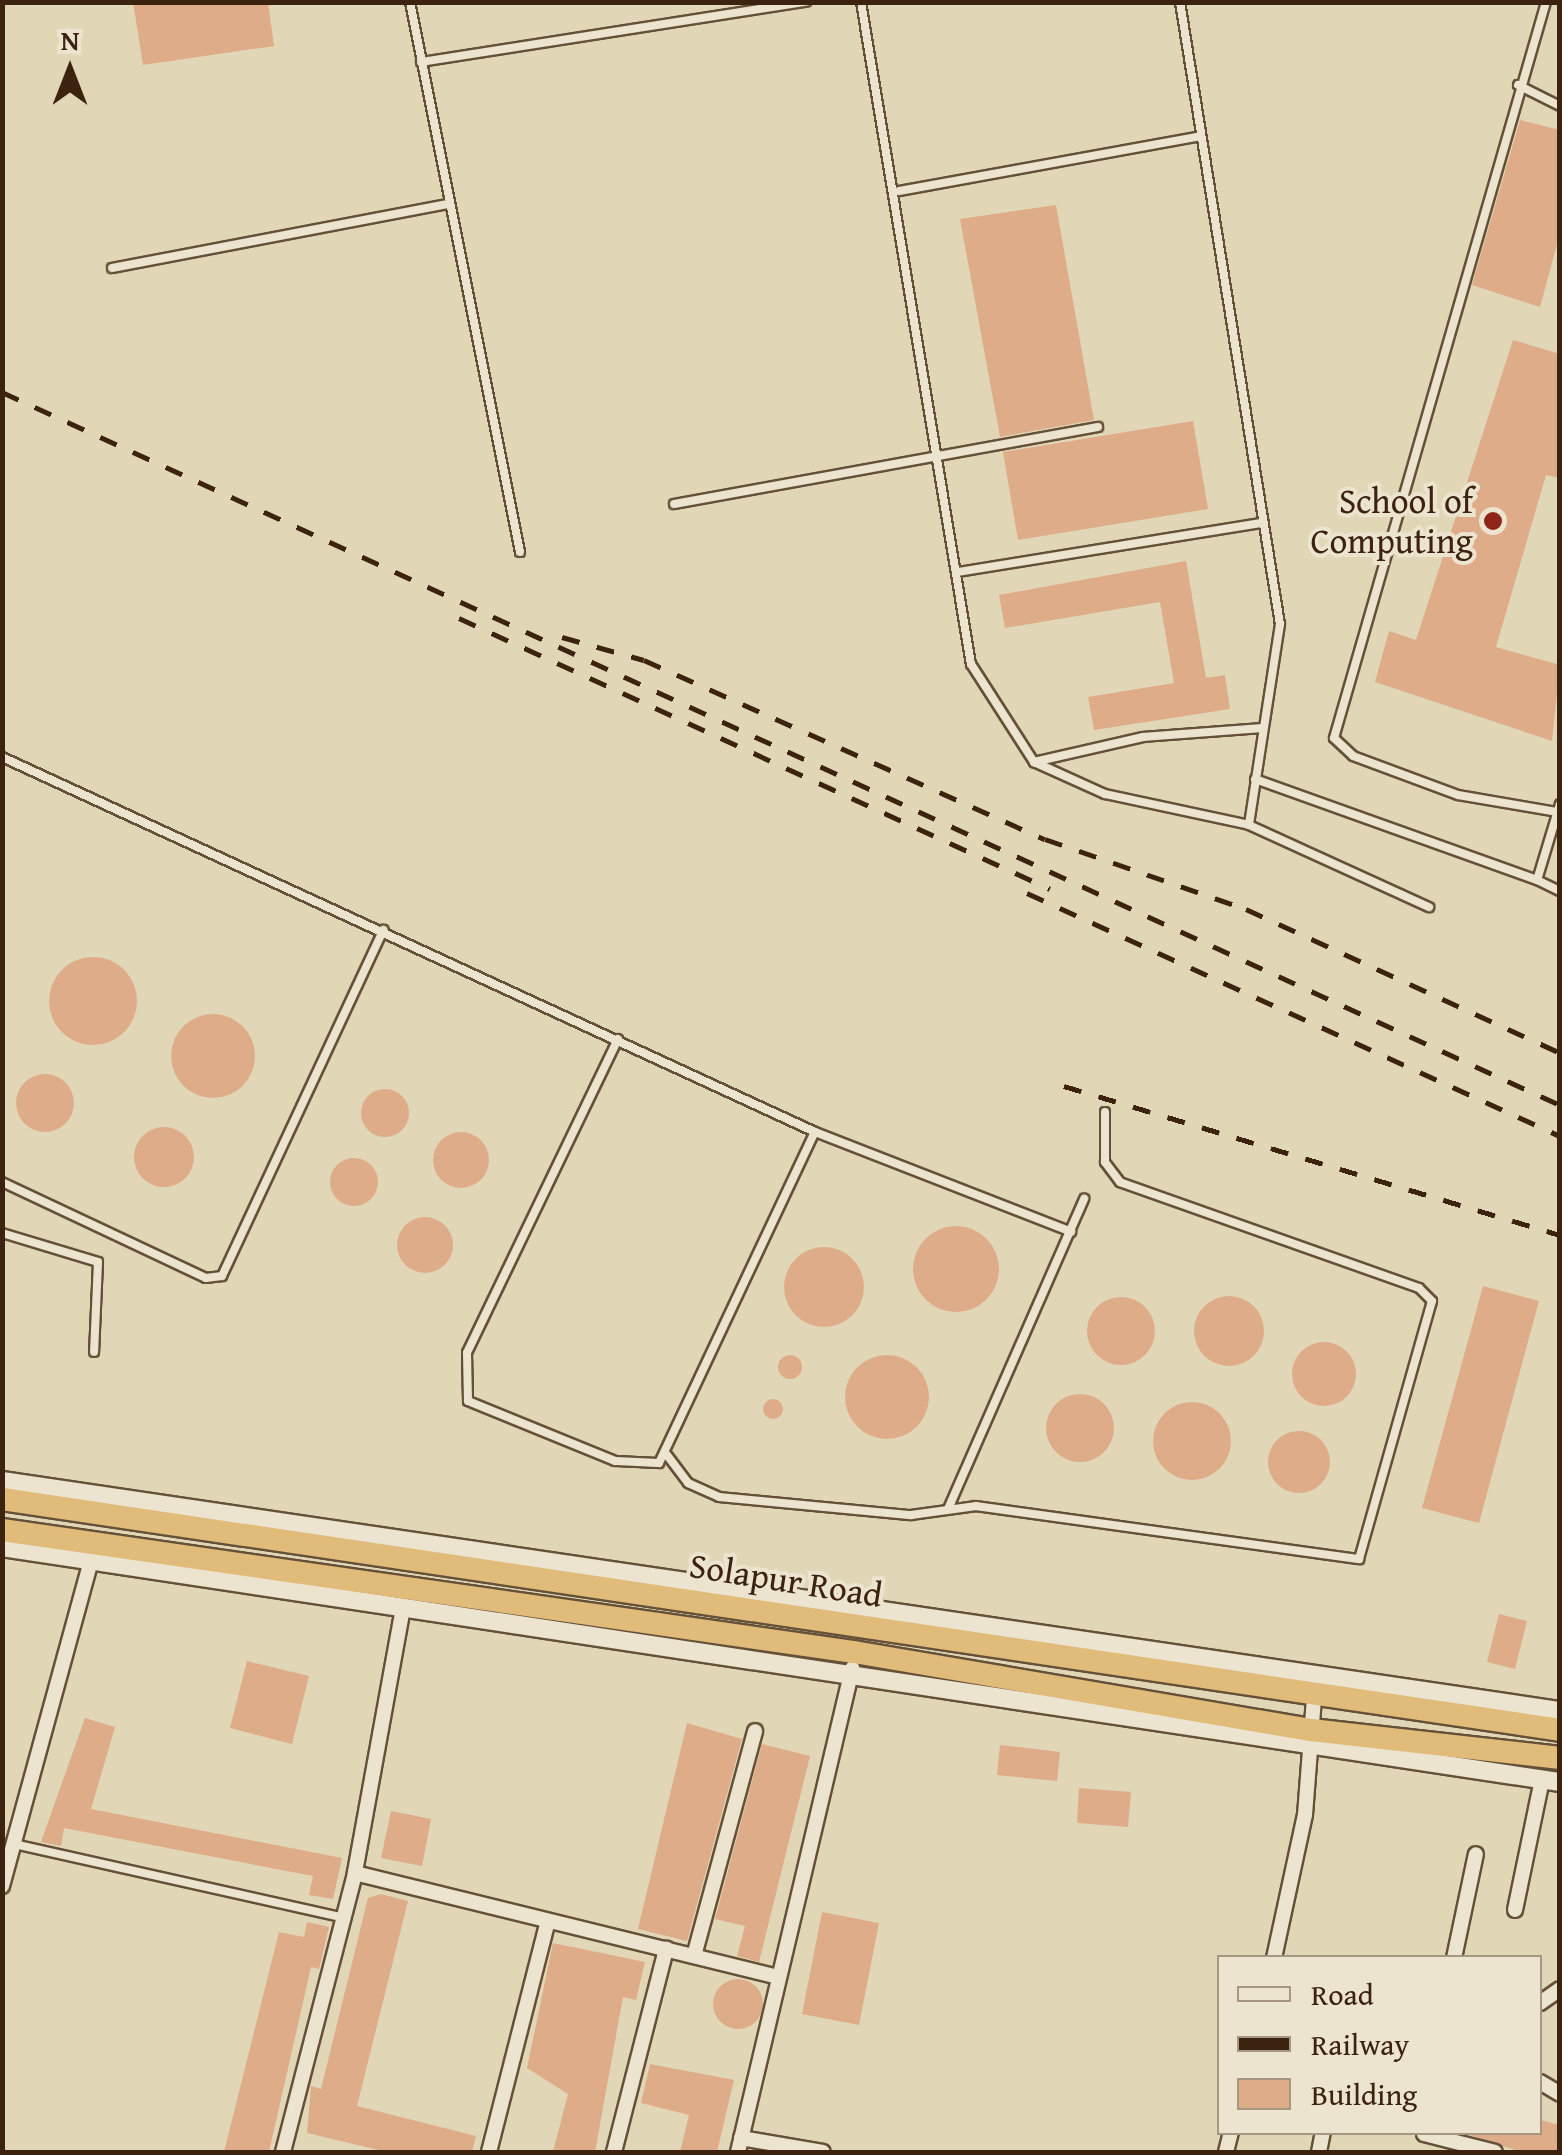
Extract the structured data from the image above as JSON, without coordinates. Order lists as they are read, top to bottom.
{
  "streets": {
    "highway": ["Solapur Road"]
  },
  "places": ["School of Computing"],
  "legend": ["Road", "Railway", "Building"],
  "north": "top"
}
